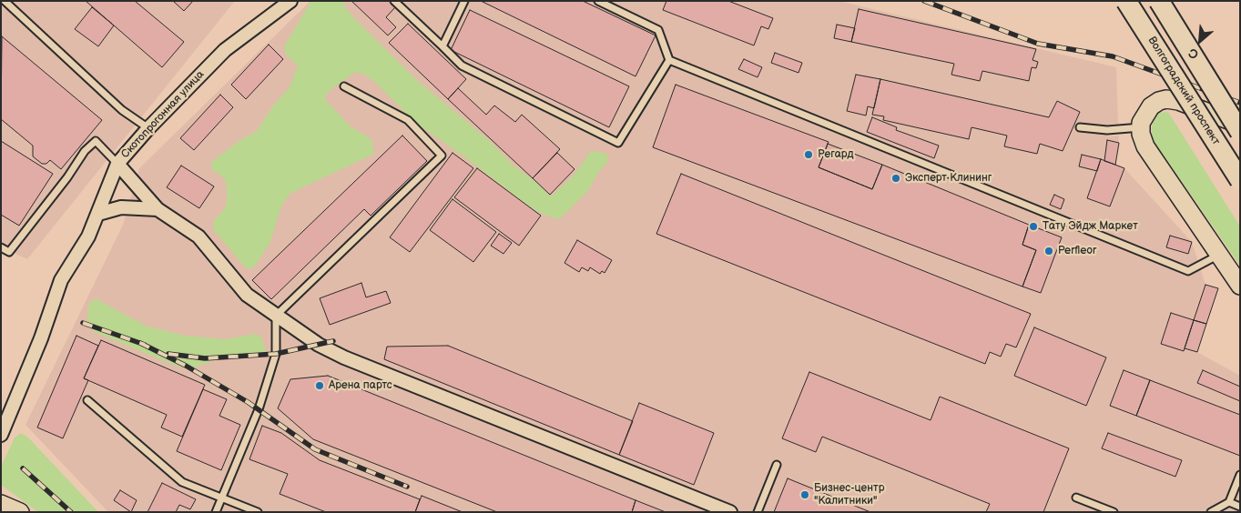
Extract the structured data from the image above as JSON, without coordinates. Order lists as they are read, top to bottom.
{
  "streets": {
    "main road": ["Волгоградский проспект"],
    "street": ["Скотопрогонная улица"]
  },
  "places": [
    "Регард",
    "Эксперт Клининг",
    "Тату Эйдж Маркет",
    "Perfleor",
    "Арена партс",
    "Бизнес-центр \"Калитники\""
  ],
  "north": "bottom left"
}
